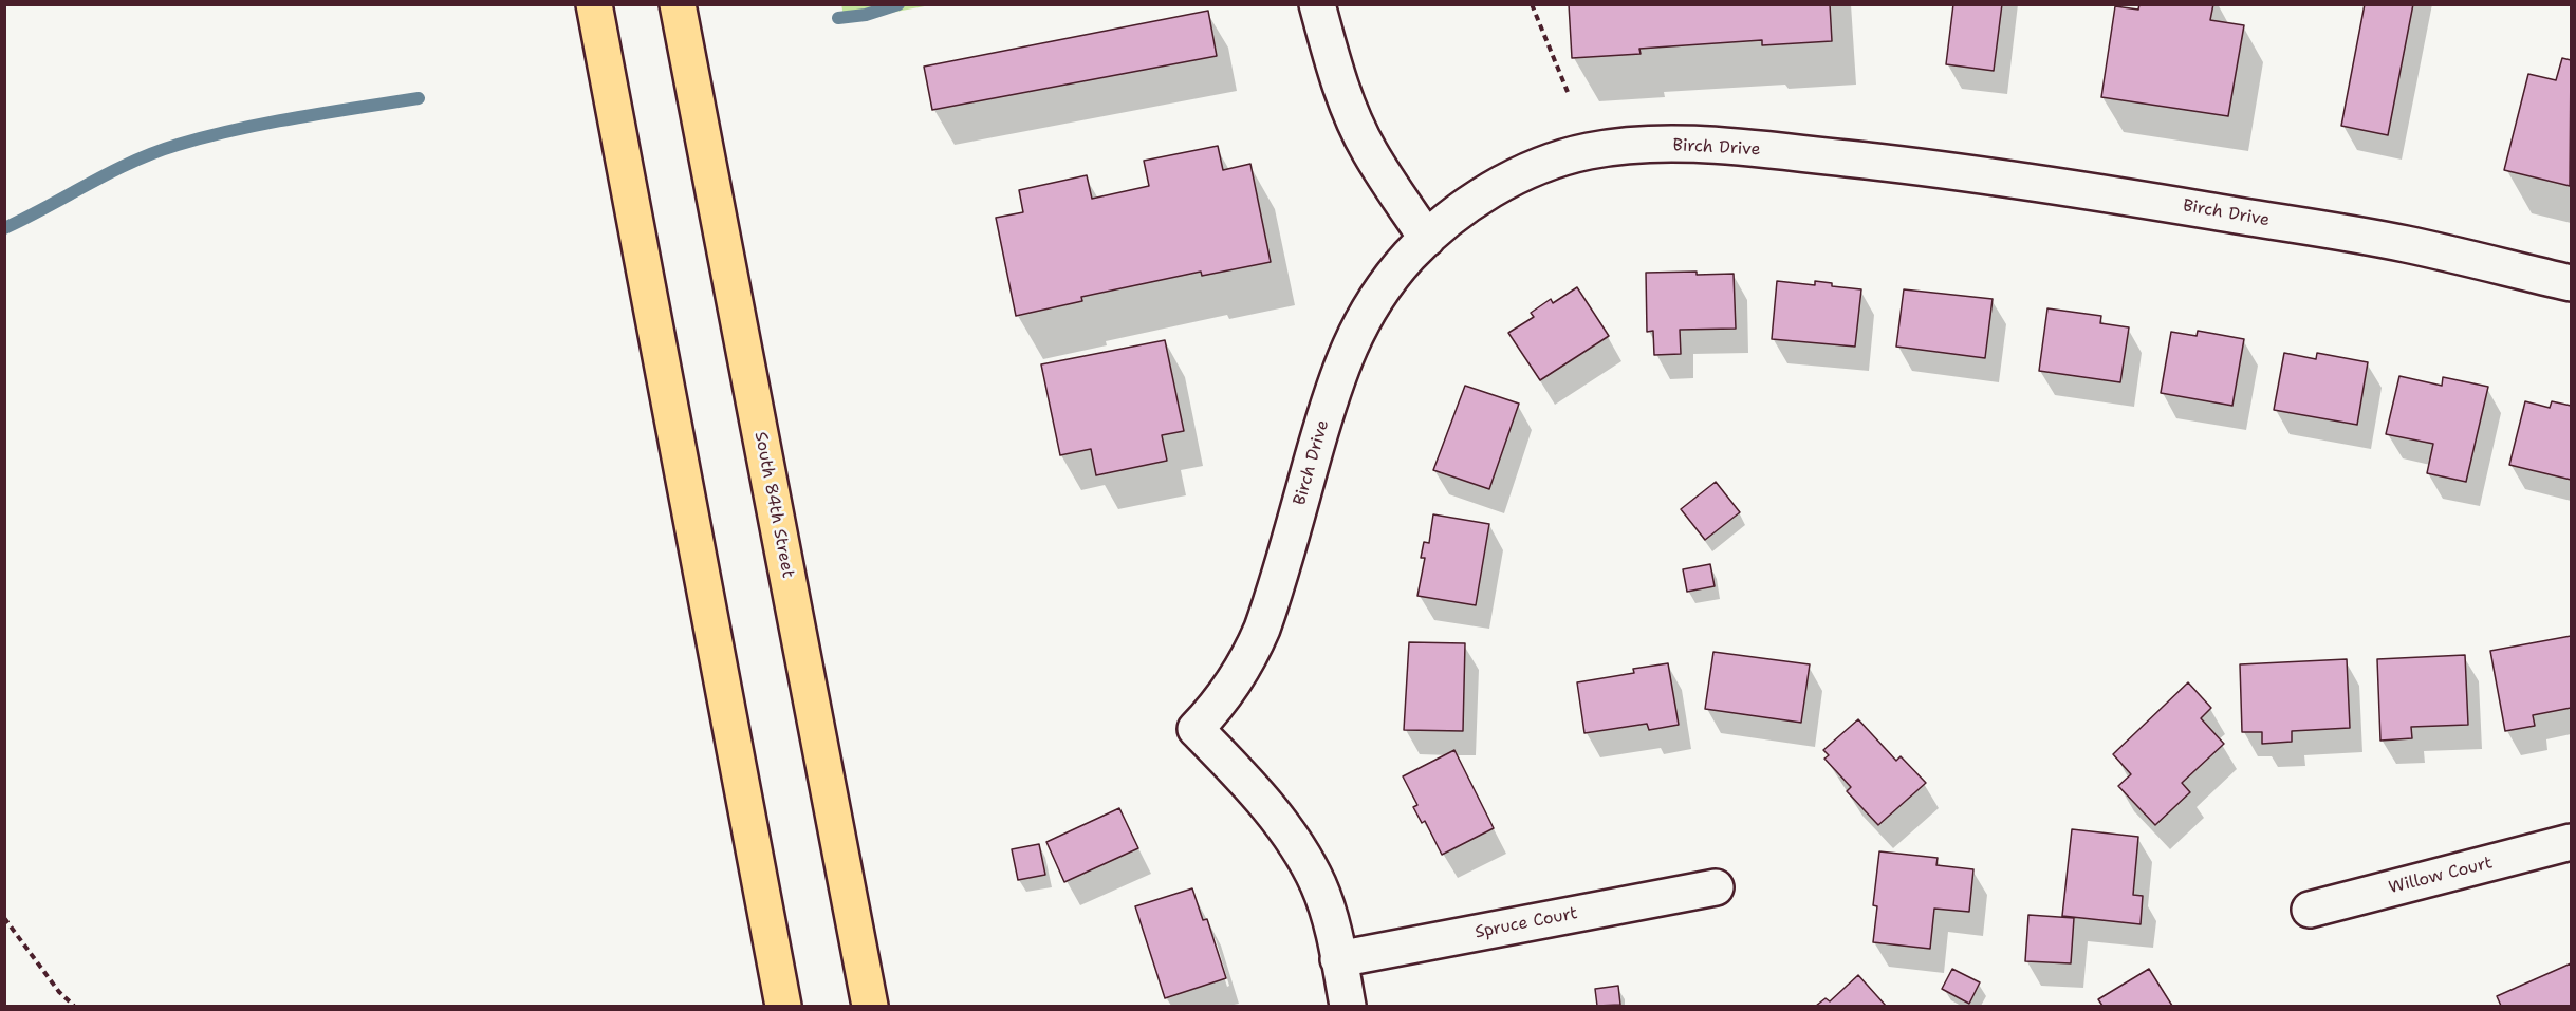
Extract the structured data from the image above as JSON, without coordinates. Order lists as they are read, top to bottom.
{
  "streets": {
    "main road": ["South 84th Street"],
    "street": ["Birch Drive", "Willow Court", "Spruce Court"]
  },
  "crossings": [
    ["Birch Drive", "Spruce Court"]
  ]
}
